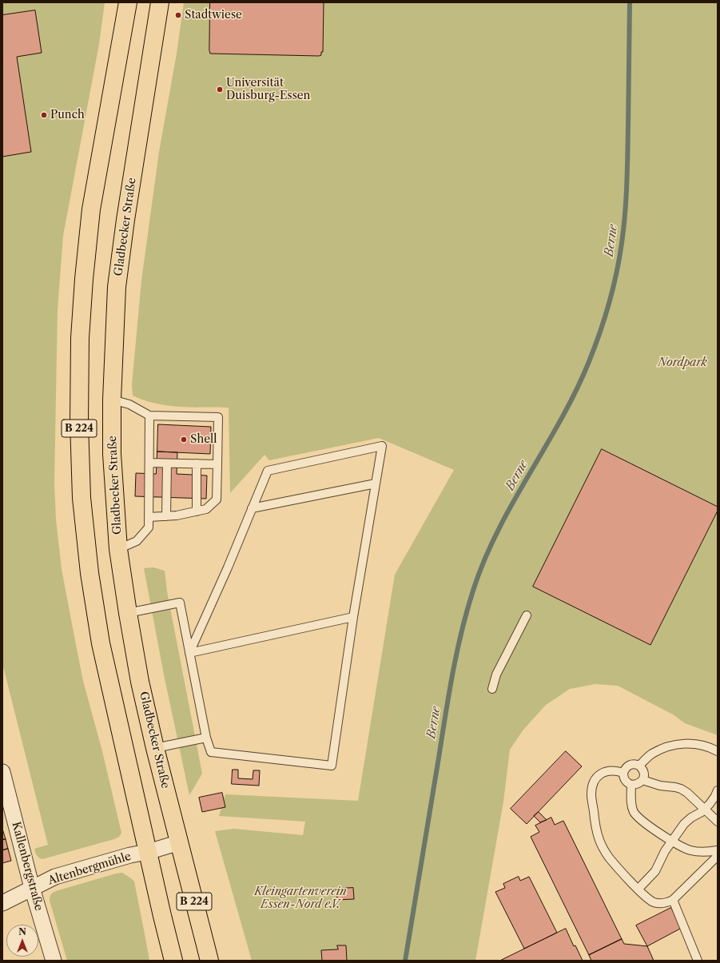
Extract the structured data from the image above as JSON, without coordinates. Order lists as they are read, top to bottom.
{
  "streets": {
    "main road": ["Gladbecker Straße", "B 224"],
    "street": ["Kallenbergstraße", "Altenbergmühle"]
  },
  "crossings": [
    ["Gladbecker Straße", "Altenbergmühle"],
    ["B 224", "Altenbergmühle"],
    ["Kallenbergstraße", "Altenbergmühle"]
  ],
  "water": ["Berne"],
  "parks": ["Nordpark", "Kleingartenverein Essen-Nord e.V."],
  "places": [
    "Stadtwiese",
    "Universität Duisburg-Essen",
    "Punch",
    "Shell"
  ],
  "north": "top"
}
